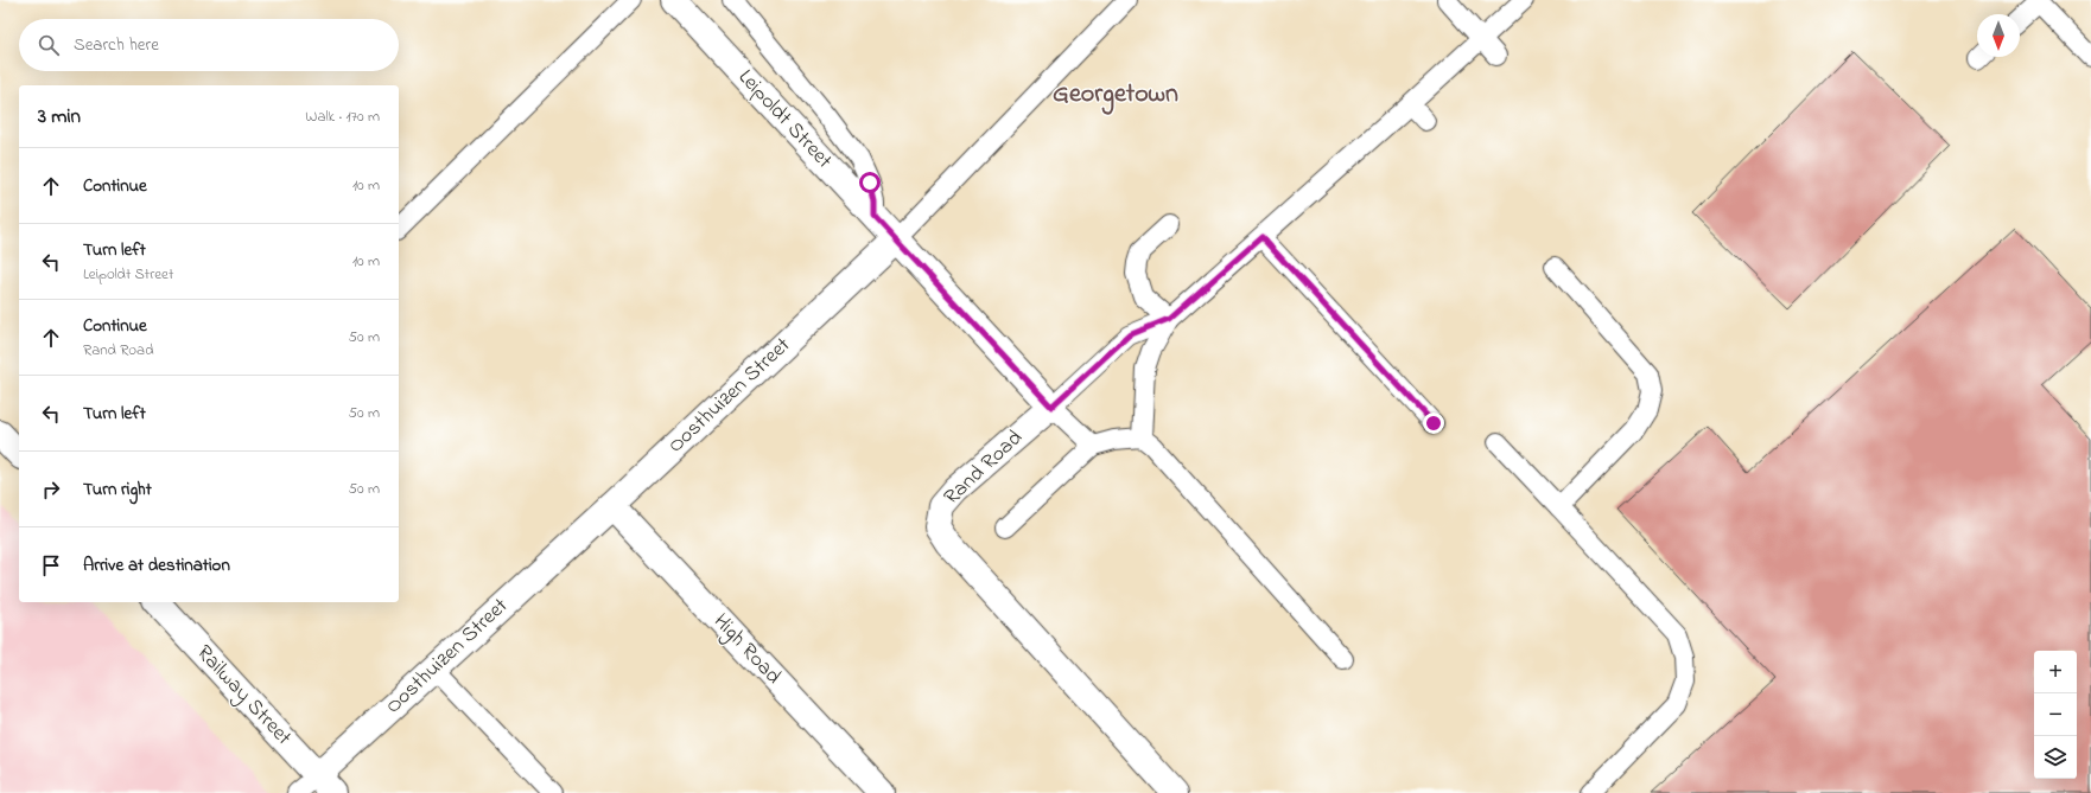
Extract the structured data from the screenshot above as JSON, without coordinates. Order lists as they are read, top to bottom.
{
  "streets": {
    "street": [
      "Leipoldt Street",
      "Oosthuizen Street",
      "Rand Road",
      "High Road",
      "Railway Street"
    ]
  },
  "crossings": [
    ["Leipoldt Street", "Oosthuizen Street"],
    ["Oosthuizen Street", "High Road"],
    ["Oosthuizen Street", "Railway Street"]
  ],
  "districts": ["Georgetown"],
  "north": "bottom",
  "page": {
    "search": "Search here",
    "heading": ["3 min", "Walk · 170 m"],
    "list": [
      ["Continue", "10 m"],
      ["Turn left", "Leipoldt Street", "10 m"],
      ["Continue", "Rand Road", "50 m"],
      ["Turn left", "50 m"],
      ["Turn right", "50 m"],
      "Arrive at destination"
    ],
    "map_buttons": ["+", "−"]
  }
}
